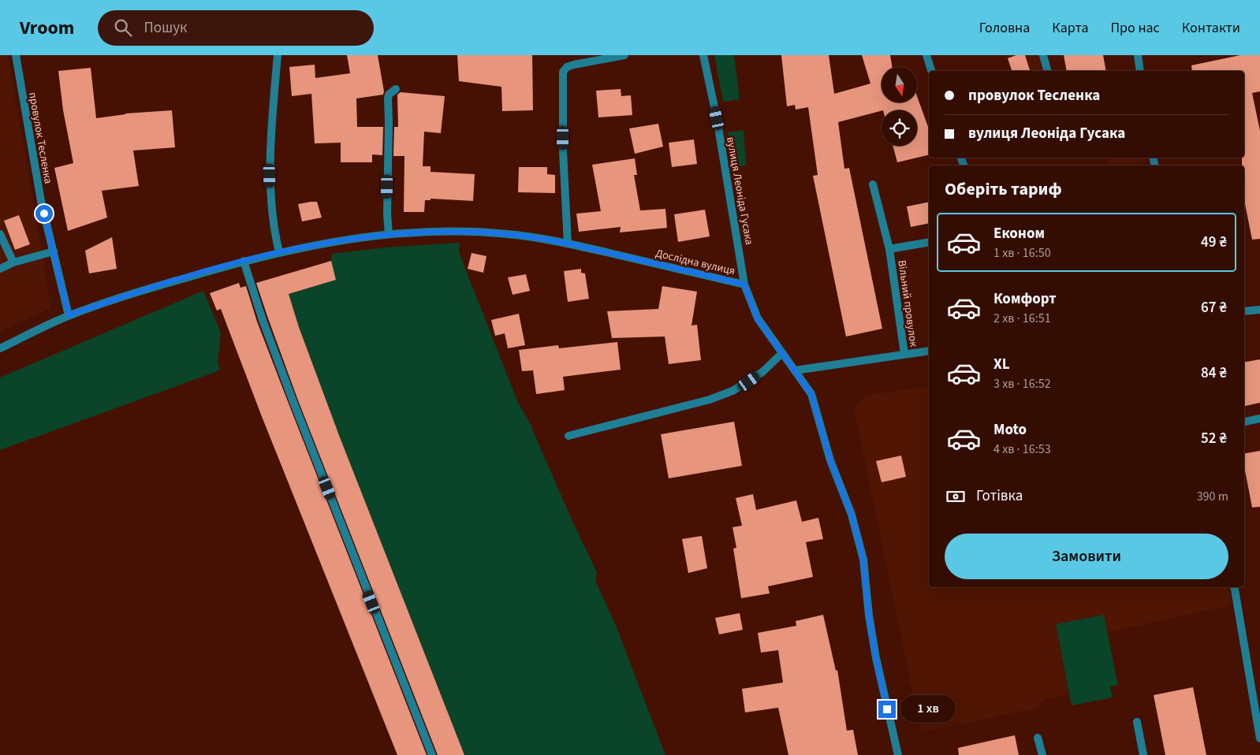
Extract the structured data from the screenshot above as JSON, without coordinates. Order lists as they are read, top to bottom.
{
  "streets": {
    "street": [
      "провулок Тесленка",
      "вулиця Леоніда Гусака",
      "Дослідна вулиця",
      "Вільний провулок"
    ]
  },
  "crossings": [
    ["провулок Тесленка", "Дослідна вулиця"],
    ["вулиця Леоніда Гусака", "Дослідна вулиця"]
  ],
  "north": "bottom",
  "page": {
    "header": "Vroom",
    "search": "Пошук",
    "nav": [
      "Головна",
      "Карта",
      "Про нас",
      "Контакти"
    ],
    "banner": ["провулок Тесленка", "вулиця Леоніда Гусака"],
    "heading": "Оберіть тариф",
    "list": [
      {
        "name": "Економ",
        "note": "1 хв · 16:50",
        "value": "49 ₴"
      },
      {
        "name": "Комфорт",
        "note": "2 хв · 16:51",
        "value": "67 ₴"
      },
      {
        "name": "XL",
        "note": "3 хв · 16:52",
        "value": "84 ₴"
      },
      {
        "name": "Moto",
        "note": "4 хв · 16:53",
        "value": "52 ₴"
      }
    ],
    "pay": ["Готівка", "390 m"],
    "buttons": "Замовити",
    "bubble": "1 хв"
  }
}
